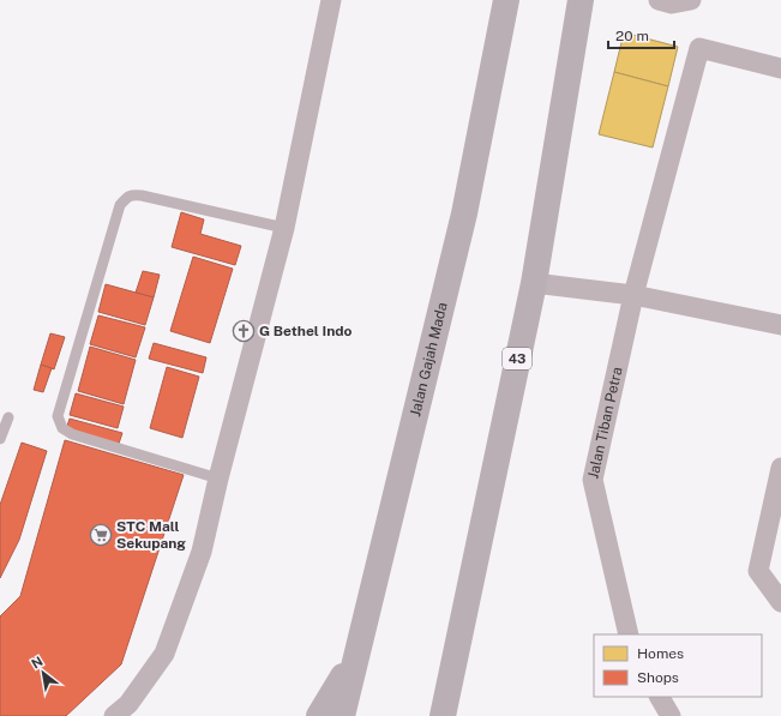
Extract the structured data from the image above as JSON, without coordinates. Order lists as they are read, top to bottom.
{
  "streets": {
    "highway": ["Jalan Gajah Mada", "43"],
    "street": ["Jalan Tiban Petra"]
  },
  "places": {
    "church": ["G Bethel Indo"],
    "supermarket": ["STC Mall Sekupang"]
  },
  "legend": ["Homes", "Shops"],
  "scale_bar": "20 m",
  "north": "top left"
}
